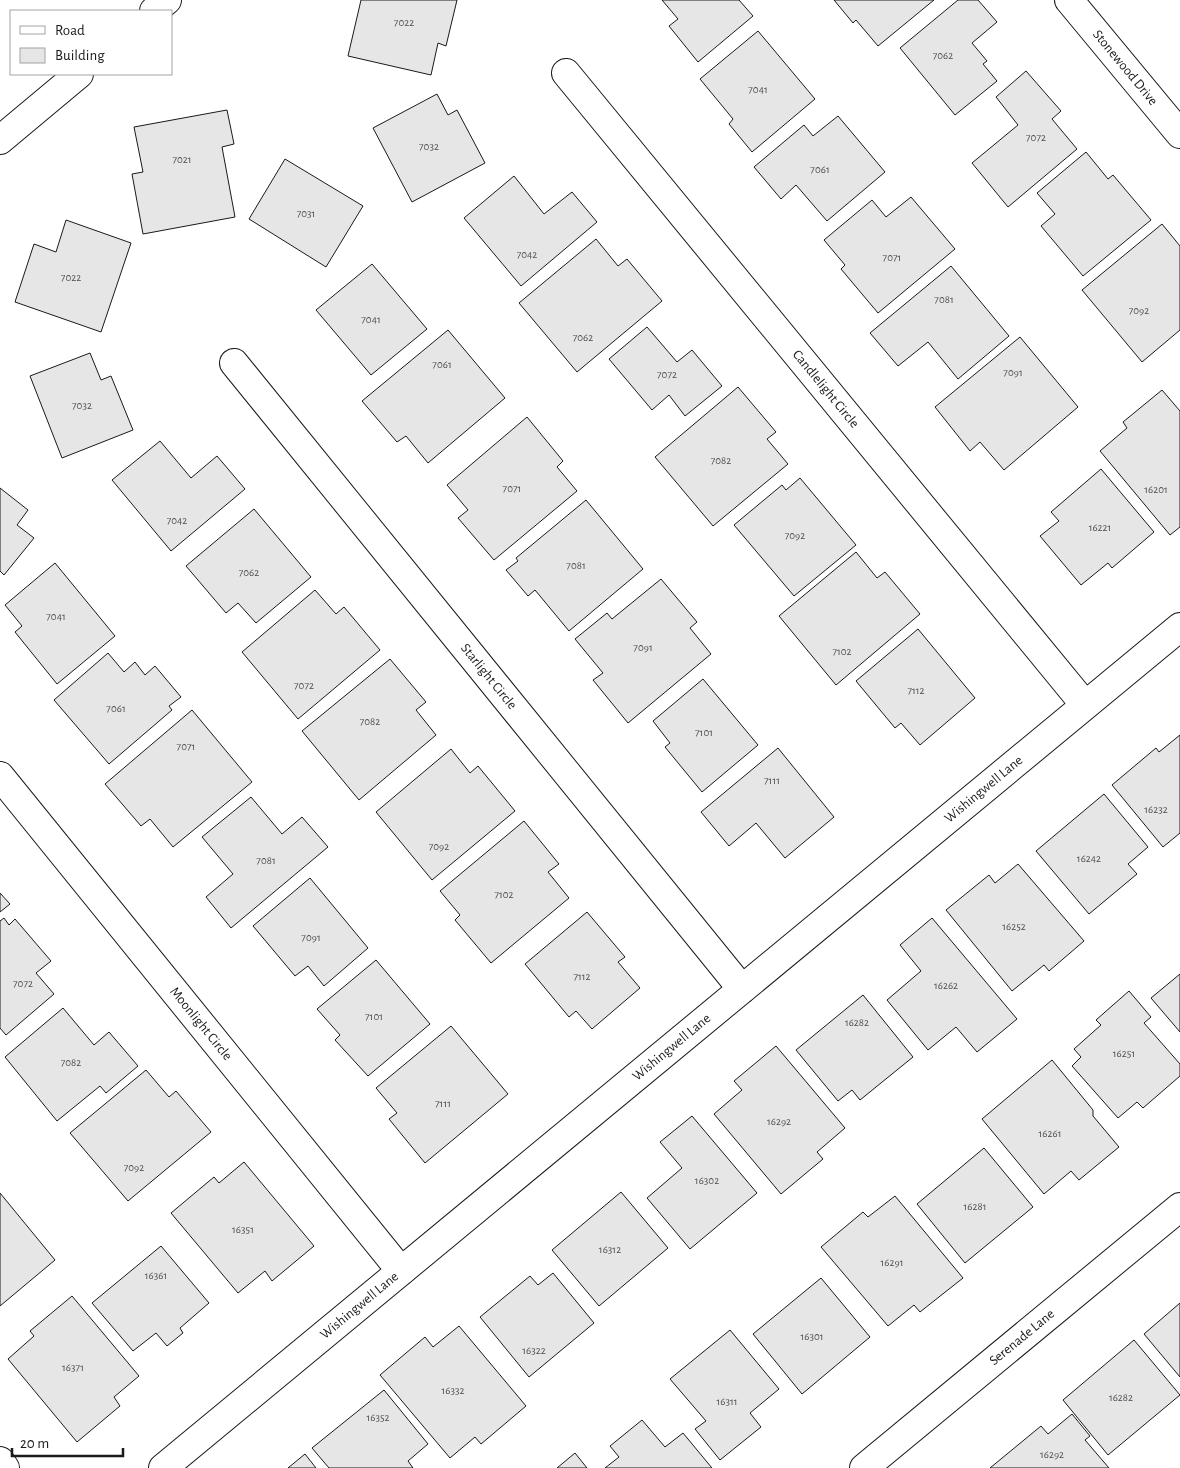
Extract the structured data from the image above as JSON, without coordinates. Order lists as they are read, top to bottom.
{
  "streets": {
    "street": [
      "Stonewood Drive",
      "Candlelight Circle",
      "Starlight Circle",
      "Wishingwell Lane",
      "Moonlight Circle",
      "Serenade Lane"
    ]
  },
  "crossings": [
    ["Candlelight Circle", "Wishingwell Lane"],
    ["Starlight Circle", "Wishingwell Lane"],
    ["Wishingwell Lane", "Moonlight Circle"]
  ],
  "house_numbers": [
    "7022",
    "7062",
    "7041",
    "7072",
    "7032",
    "7021",
    "7061",
    "7031",
    "7042",
    "7071",
    "7022",
    "7081",
    "7092",
    "7041",
    "7062",
    "7061",
    "7091",
    "7072",
    "7032",
    "7082",
    "7071",
    "16201",
    "7042",
    "16221",
    "7092",
    "7081",
    "7062",
    "7041",
    "7091",
    "7102",
    "7072",
    "7112",
    "7061",
    "7082",
    "7101",
    "7071",
    "7111",
    "16232",
    "7092",
    "16242",
    "7081",
    "7102",
    "16252",
    "7091",
    "7112",
    "7072",
    "16262",
    "7101",
    "16282",
    "16251",
    "7082",
    "7111",
    "16292",
    "16261",
    "7092",
    "16302",
    "16281",
    "16351",
    "16312",
    "16291",
    "16361",
    "16301",
    "16322",
    "16371",
    "16332",
    "16282",
    "16311",
    "16352",
    "16292"
  ],
  "legend": ["Road", "Building"],
  "scale_bar": "20 m"
}
